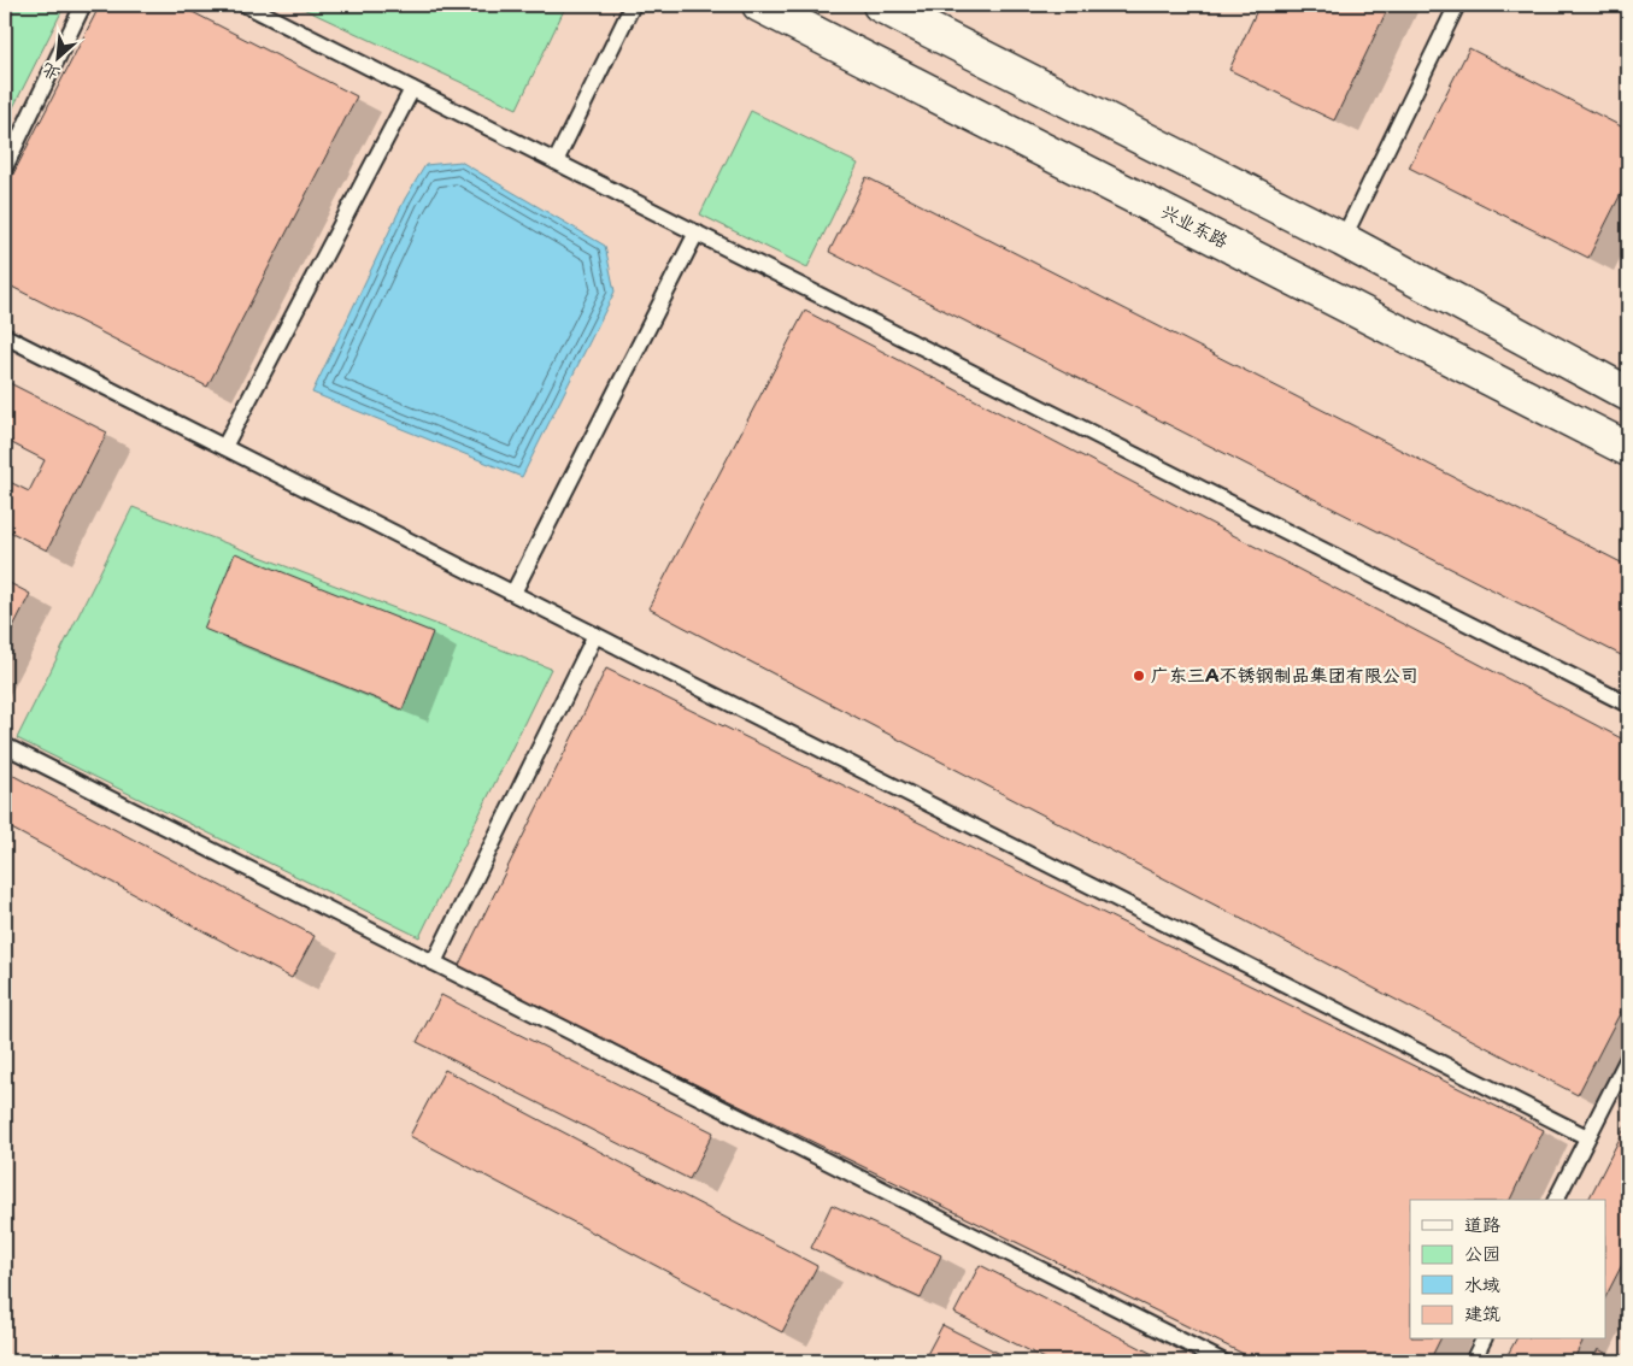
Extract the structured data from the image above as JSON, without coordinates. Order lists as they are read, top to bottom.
{
  "streets": {
    "street": ["兴业东路"]
  },
  "places": ["广东三A不锈钢制品集团有限公司"],
  "legend": [
    "道路",
    "公园",
    "水域",
    "建筑"
  ],
  "north": "bottom left"
}
